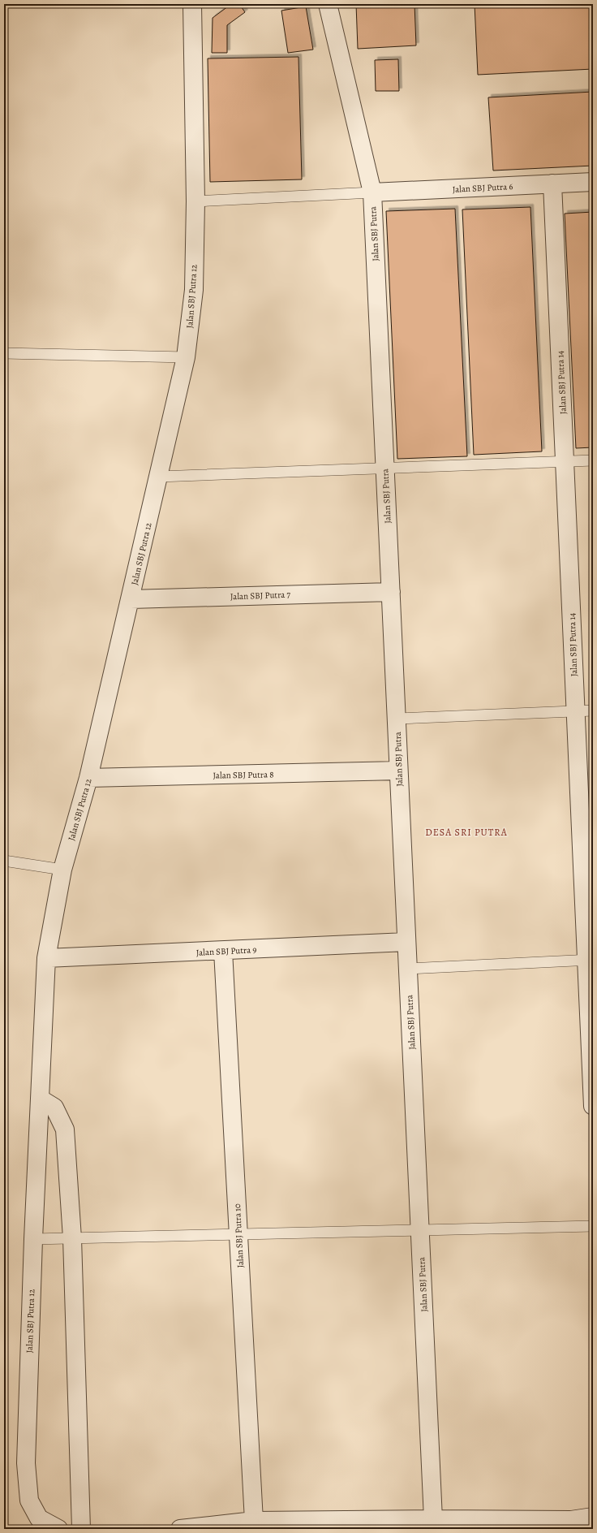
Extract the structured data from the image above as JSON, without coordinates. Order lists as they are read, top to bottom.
{
  "streets": {
    "street": [
      "Jalan SBJ Putra 6",
      "Jalan SBJ Putra",
      "Jalan SBJ Putra 12",
      "Jalan SBJ Putra 14",
      "Jalan SBJ Putra 7",
      "Jalan SBJ Putra 8",
      "Jalan SBJ Putra 9",
      "Jalan SBJ Putra 10"
    ]
  },
  "crossings": [
    ["Jalan SBJ Putra 6", "Jalan SBJ Putra"],
    ["Jalan SBJ Putra 6", "Jalan SBJ Putra 14"],
    ["Jalan SBJ Putra", "Jalan SBJ Putra 7"],
    ["Jalan SBJ Putra", "Jalan SBJ Putra 8"],
    ["Jalan SBJ Putra", "Jalan SBJ Putra 9"],
    ["Jalan SBJ Putra 12", "Jalan SBJ Putra 7"],
    ["Jalan SBJ Putra 12", "Jalan SBJ Putra 8"],
    ["Jalan SBJ Putra 12", "Jalan SBJ Putra 9"],
    ["Jalan SBJ Putra 9", "Jalan SBJ Putra 10"]
  ],
  "districts": ["DESA SRI PUTRA"]
}
